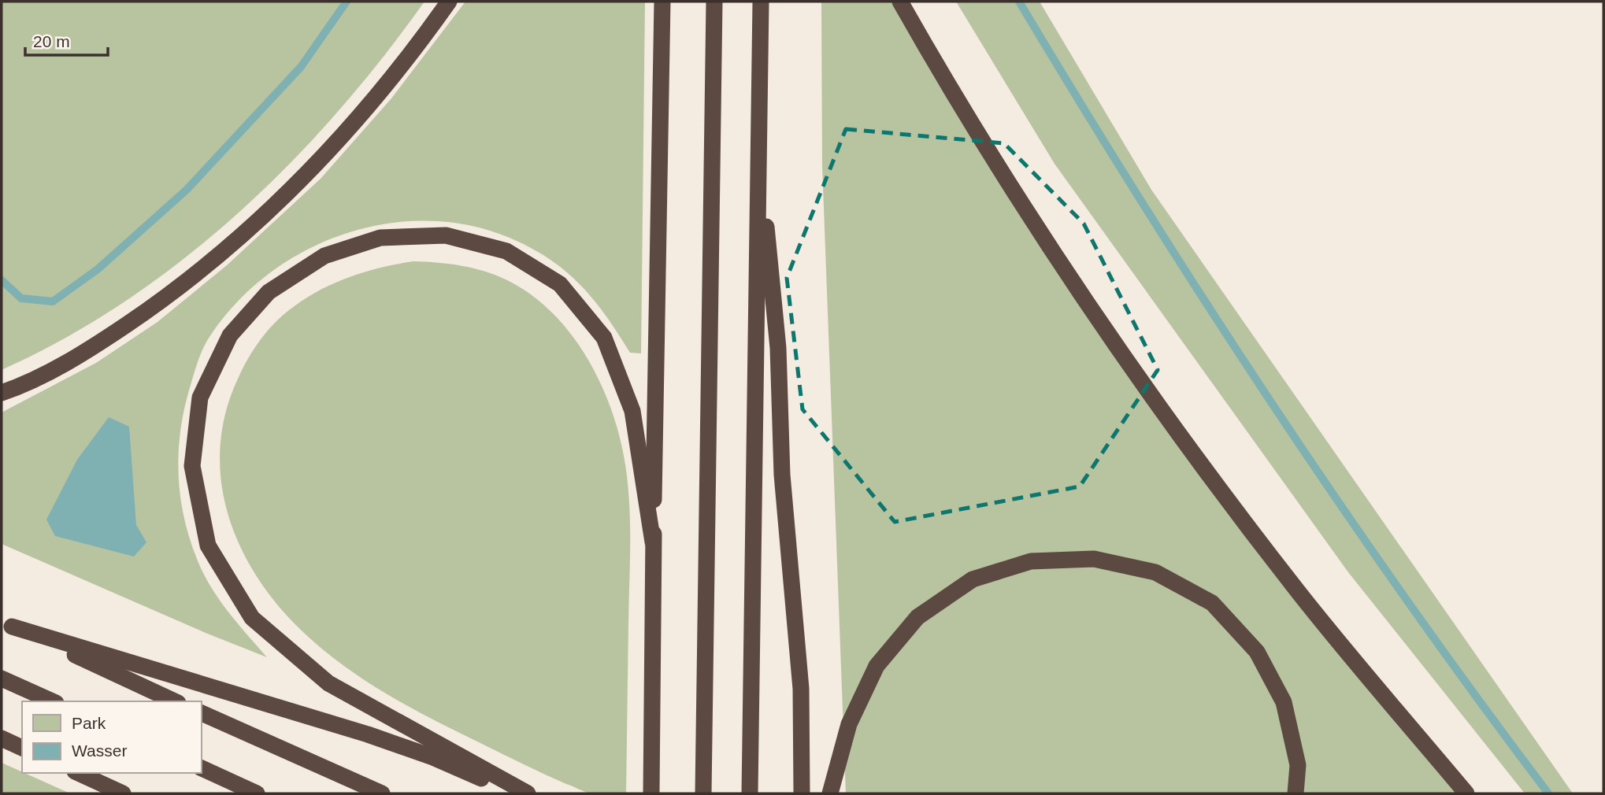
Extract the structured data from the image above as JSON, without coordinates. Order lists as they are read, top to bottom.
{
  "legend": ["Park", "Wasser"],
  "scale_bar": "20 m"
}
